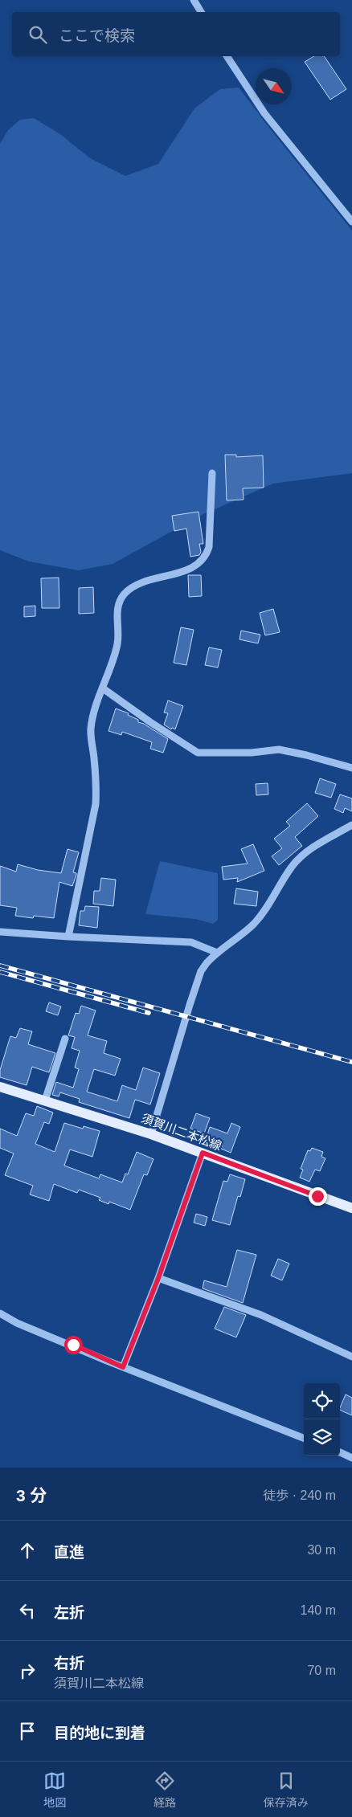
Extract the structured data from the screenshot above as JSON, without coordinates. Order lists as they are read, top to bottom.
{
  "streets": {
    "main road": ["須賀川二本松線"]
  },
  "north": "bottom right",
  "page": {
    "search": "ここで検索",
    "heading": ["3 分", "徒歩 · 240 m"],
    "list": [
      ["直進", "30 m"],
      ["左折", "140 m"],
      ["右折", "須賀川二本松線", "70 m"],
      "目的地に到着"
    ],
    "nav": ["地図", "経路", "保存済み"]
  }
}
